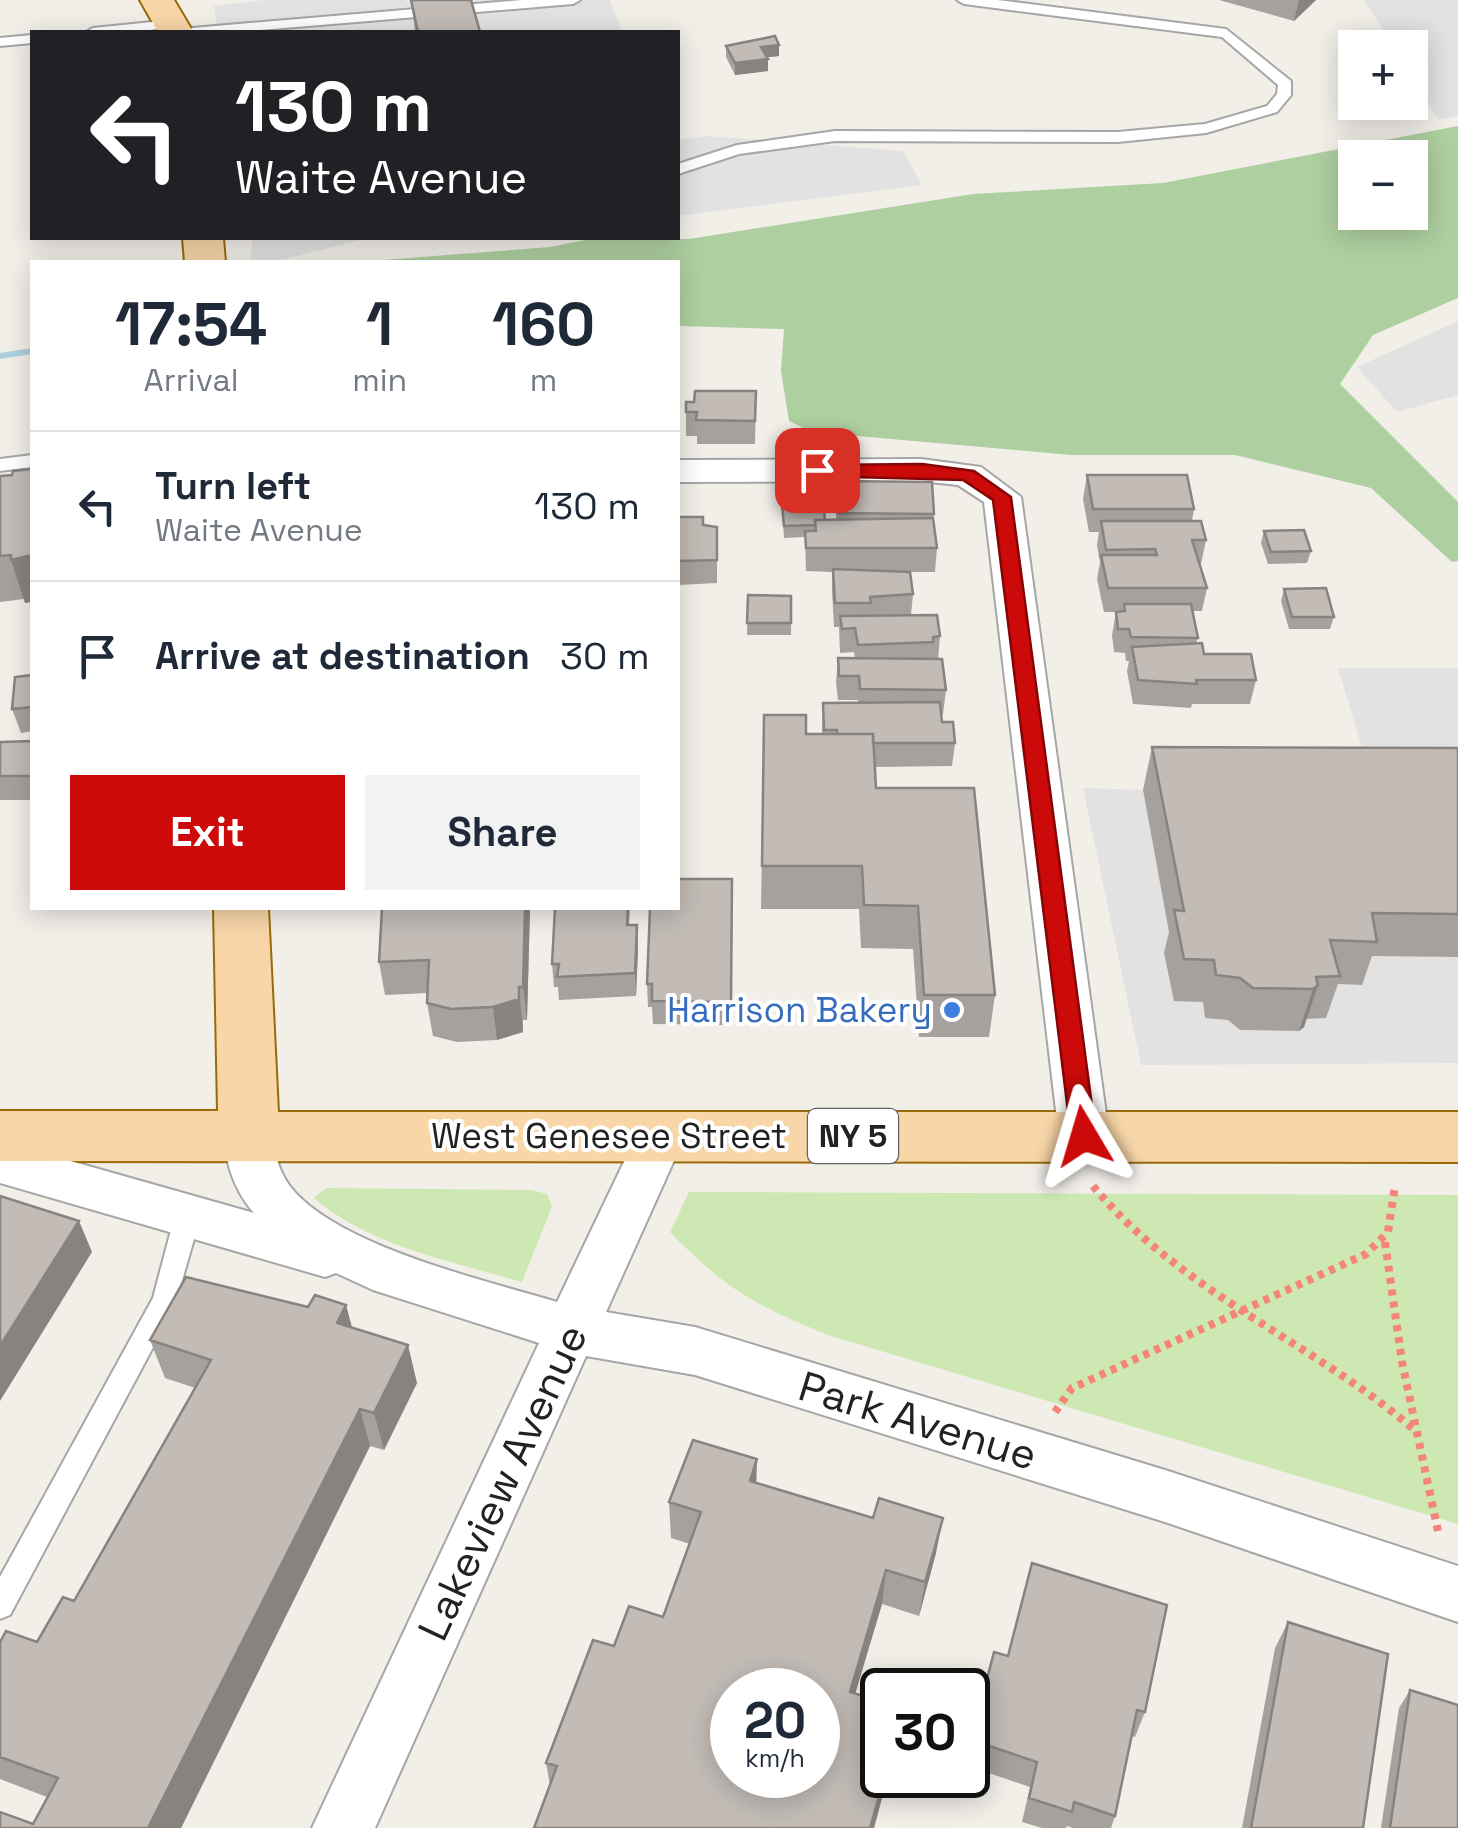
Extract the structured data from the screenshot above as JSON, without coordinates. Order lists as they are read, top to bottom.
{
  "streets": {
    "main road": ["West Genesee Street", "NY 5"],
    "street": ["Park Avenue", "Lakeview Avenue"]
  },
  "crossings": [
    ["West Genesee Street", "Park Avenue"],
    ["West Genesee Street", "Lakeview Avenue"],
    ["Park Avenue", "Lakeview Avenue"]
  ],
  "places": ["Harrison Bakery"],
  "page": {
    "map_buttons": ["+", "−"],
    "turn": ["130 m", "Waite Avenue"],
    "eta": [
      "17:54",
      "Arrival",
      "1",
      "min",
      "160",
      "m"
    ],
    "list": [
      {
        "name": "Turn left",
        "note": "Waite Avenue",
        "value": "130 m"
      },
      {
        "name": "Arrive at destination",
        "value": "30 m"
      }
    ],
    "buttons": ["Exit", "Share"],
    "speed": "20 km/h",
    "limit": "30"
  }
}
